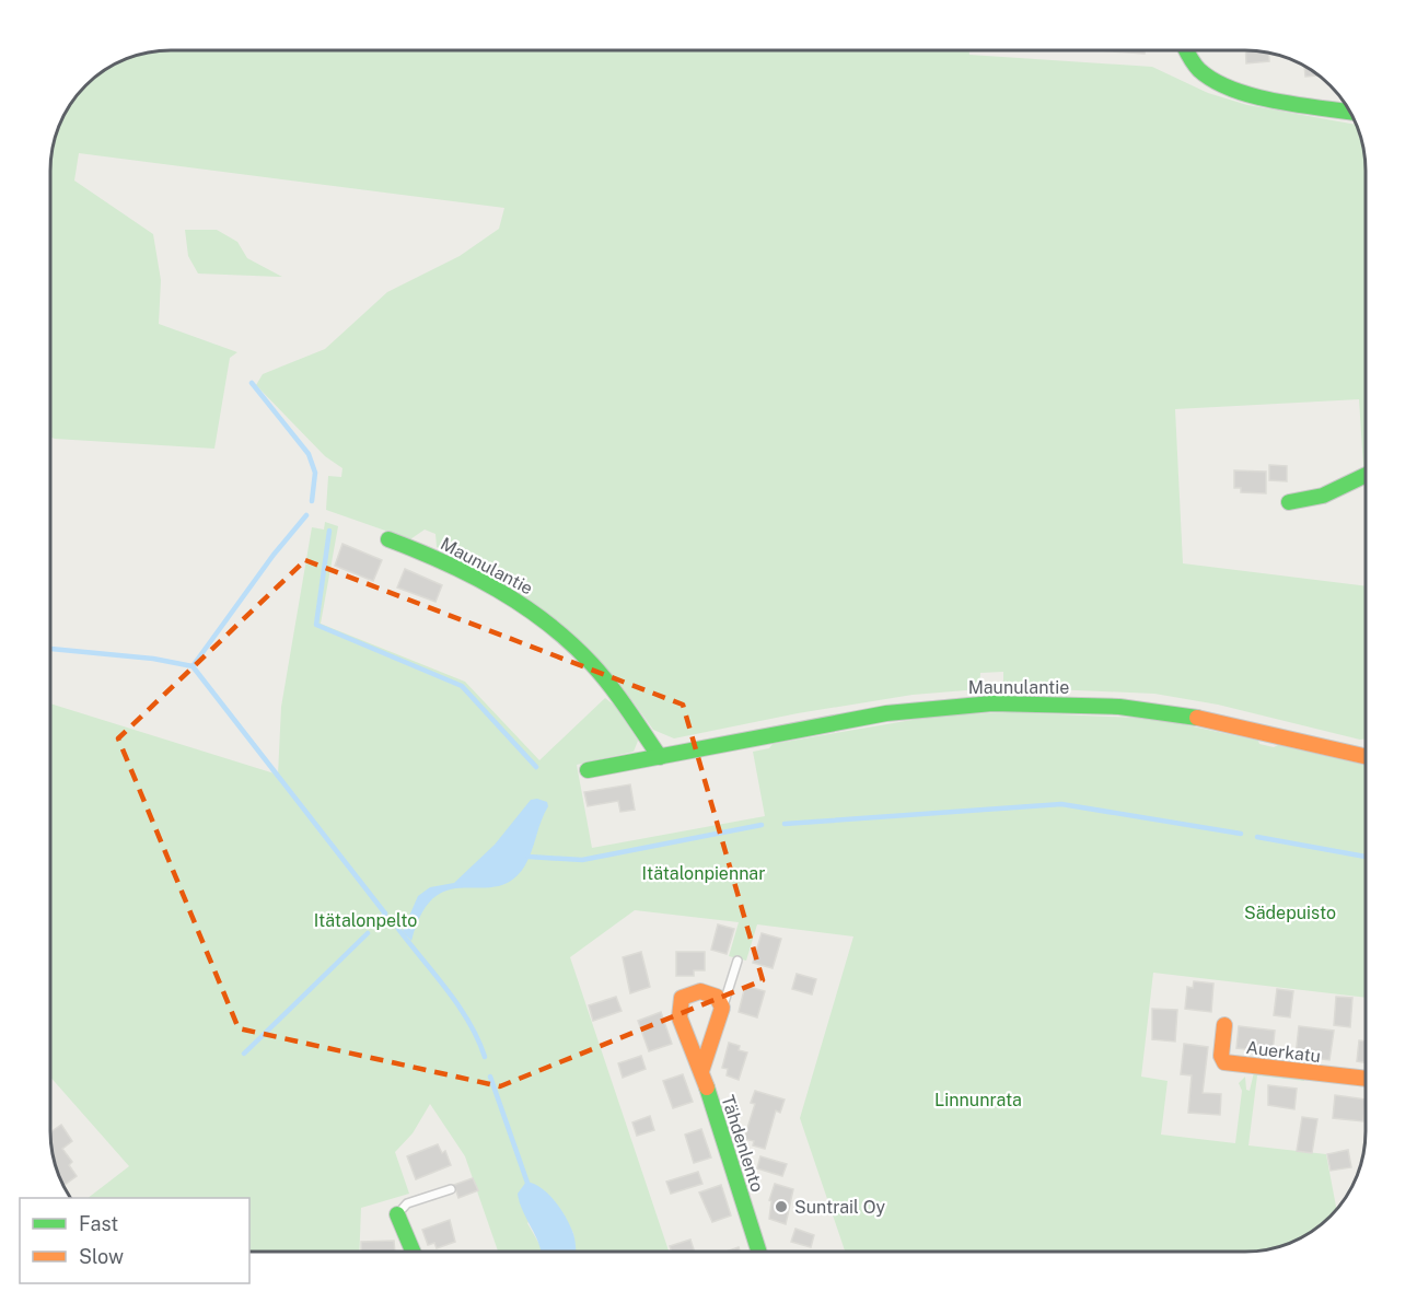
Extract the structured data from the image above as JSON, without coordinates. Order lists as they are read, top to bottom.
{
  "streets": {
    "street": ["Maunulantie", "Auerkatu", "Tähdenlento"]
  },
  "parks": [
    "Itätalonpiennar",
    "Sädepuisto",
    "Itätalonpelto",
    "Linnunrata"
  ],
  "places": ["Suntrail Oy"],
  "legend": ["Fast", "Slow"]
}
